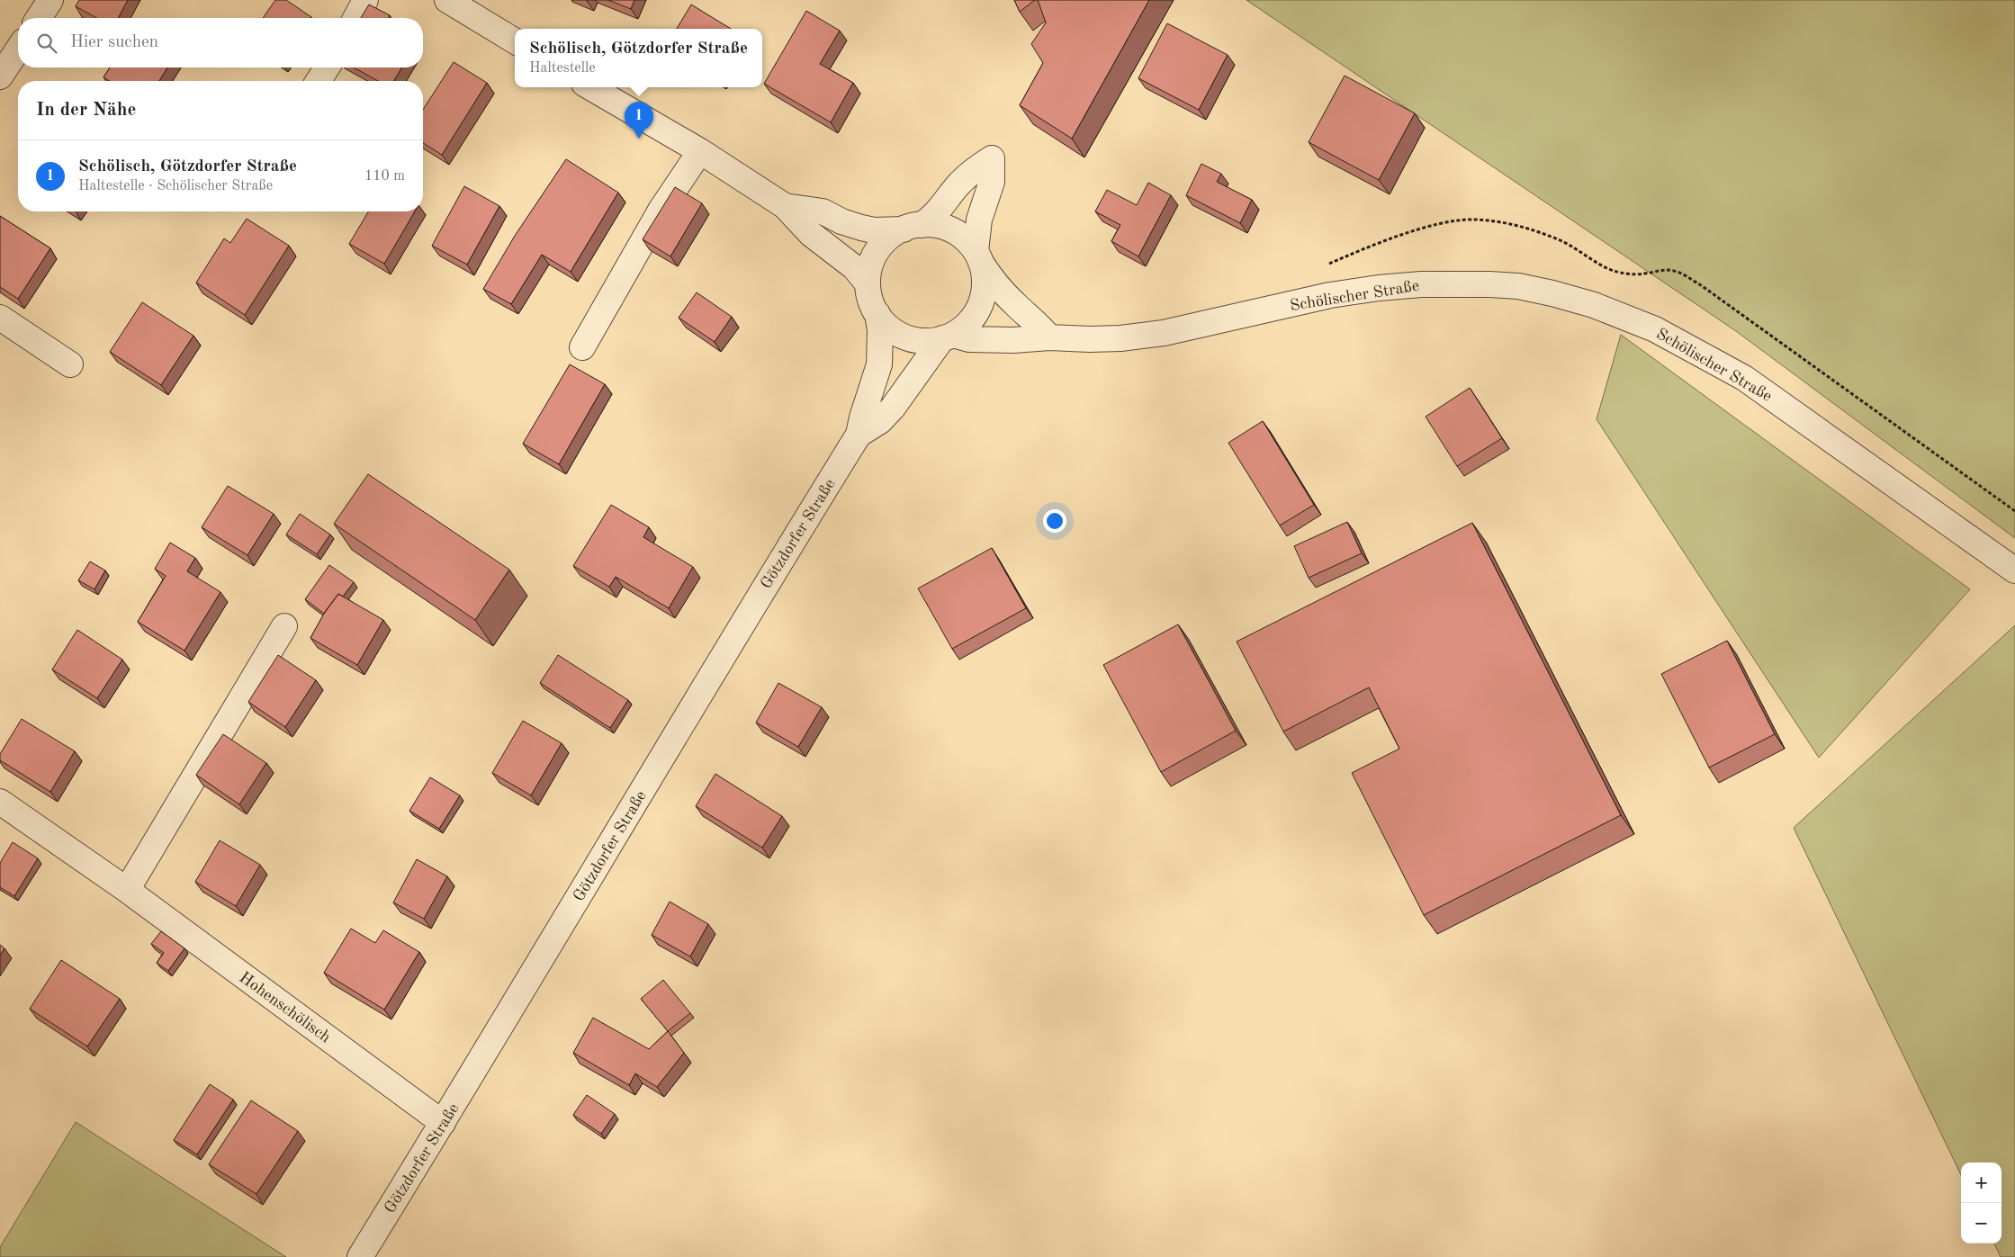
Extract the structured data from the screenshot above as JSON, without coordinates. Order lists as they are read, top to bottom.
{
  "streets": {
    "street": ["Schölischer Straße", "Götzdorfer Straße", "Hohenschölisch"]
  },
  "crossings": [
    ["Schölischer Straße", "Götzdorfer Straße"],
    ["Götzdorfer Straße", "Hohenschölisch"]
  ],
  "page": {
    "search": "Hier suchen",
    "popup": ["Schölisch, Götzdorfer Straße", "Haltestelle"],
    "heading": "In der Nähe",
    "pins": "1",
    "list": [
      {
        "mark": "1",
        "name": "Schölisch, Götzdorfer Straße",
        "note": "Haltestelle · Schölischer Straße",
        "value": "110 m"
      }
    ],
    "map_buttons": ["+", "−"]
  }
}
